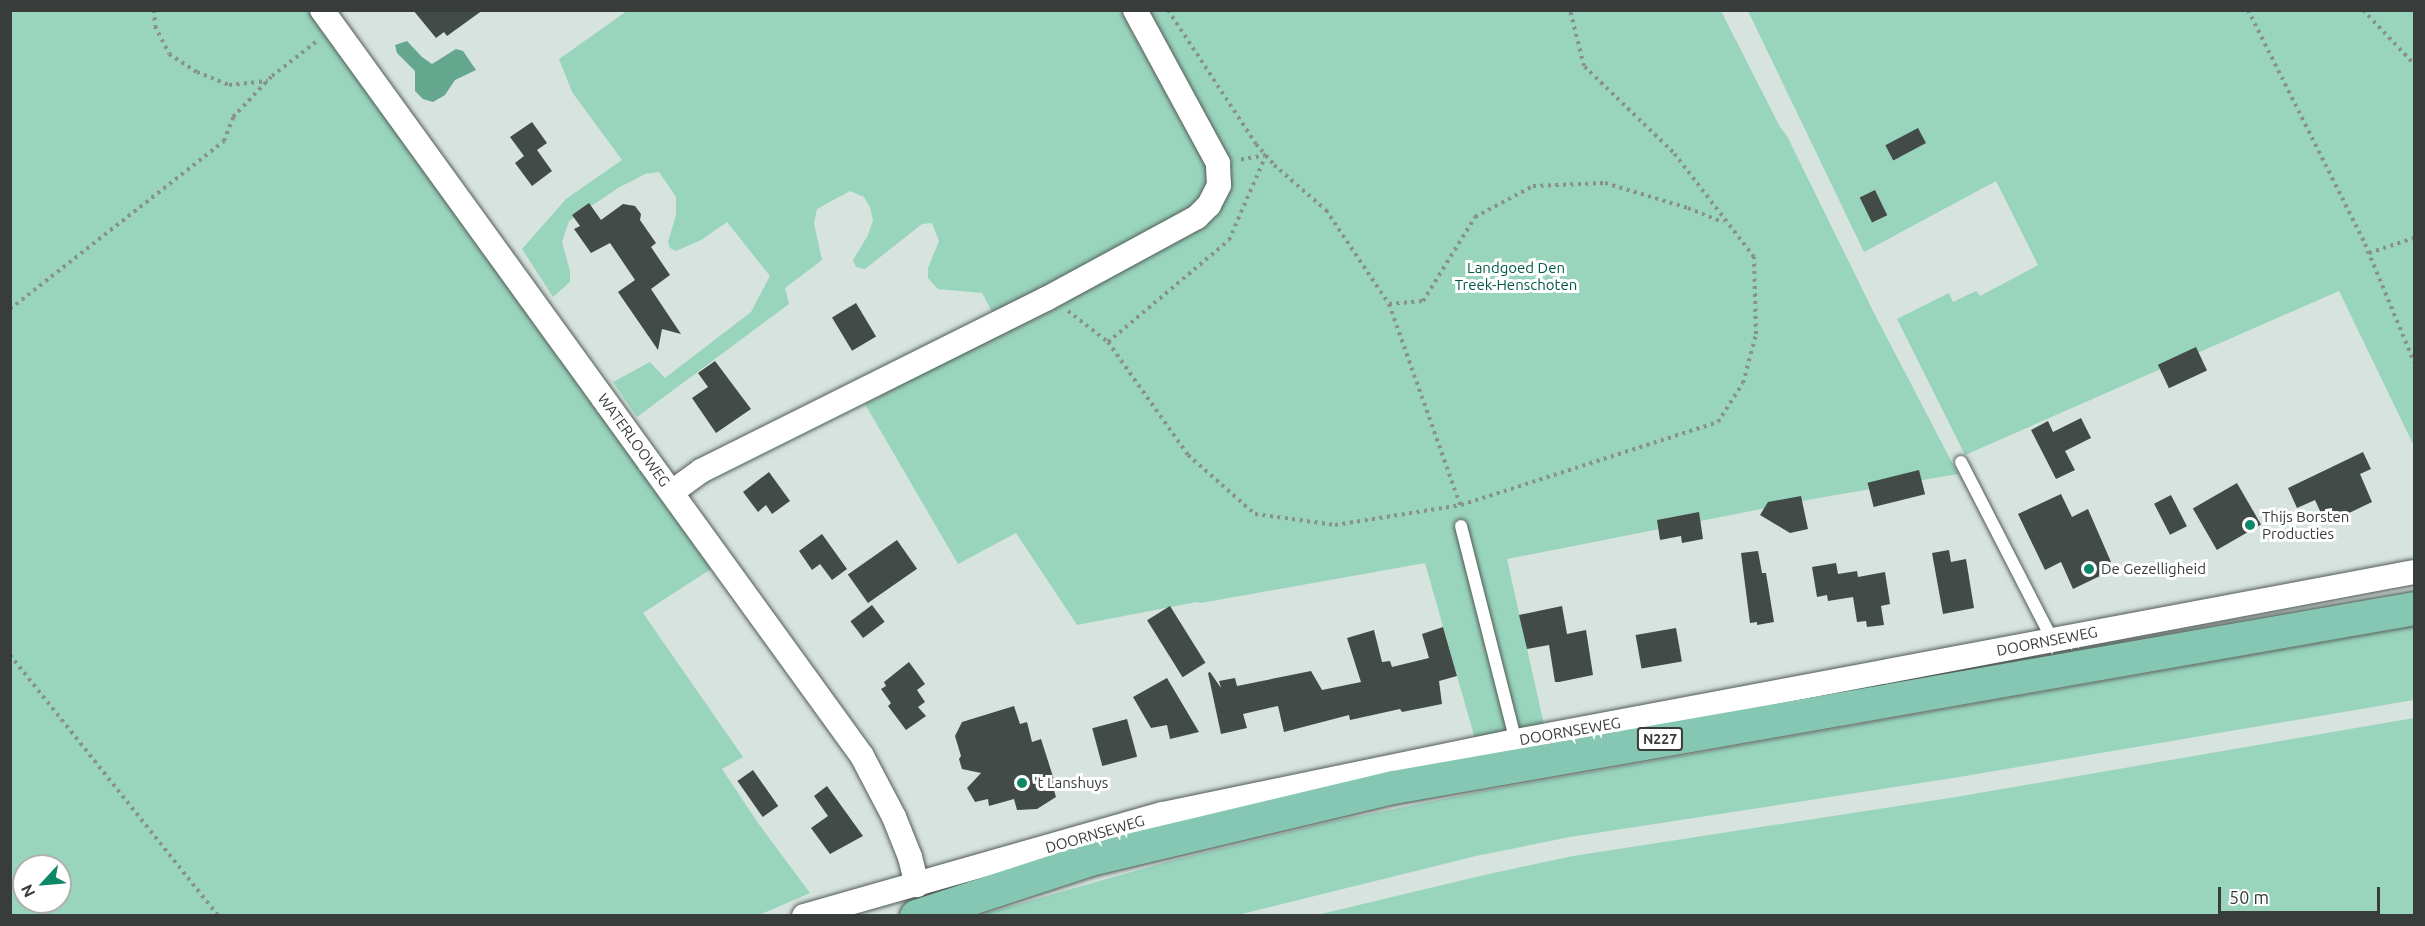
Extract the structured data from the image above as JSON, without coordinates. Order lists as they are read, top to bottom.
{
  "streets": {
    "main road": ["DOORNSEWEG", "N227"],
    "street": ["WATERLOOWEG"]
  },
  "crossings": [
    ["WATERLOOWEG", "DOORNSEWEG"]
  ],
  "parks": ["Landgoed Den Treek-Henschoten"],
  "places": ["Thijs Borsten Producties", "De Gezelligheid", "'t Lanshuys"],
  "scale_bar": "50 m",
  "north": "bottom left"
}
